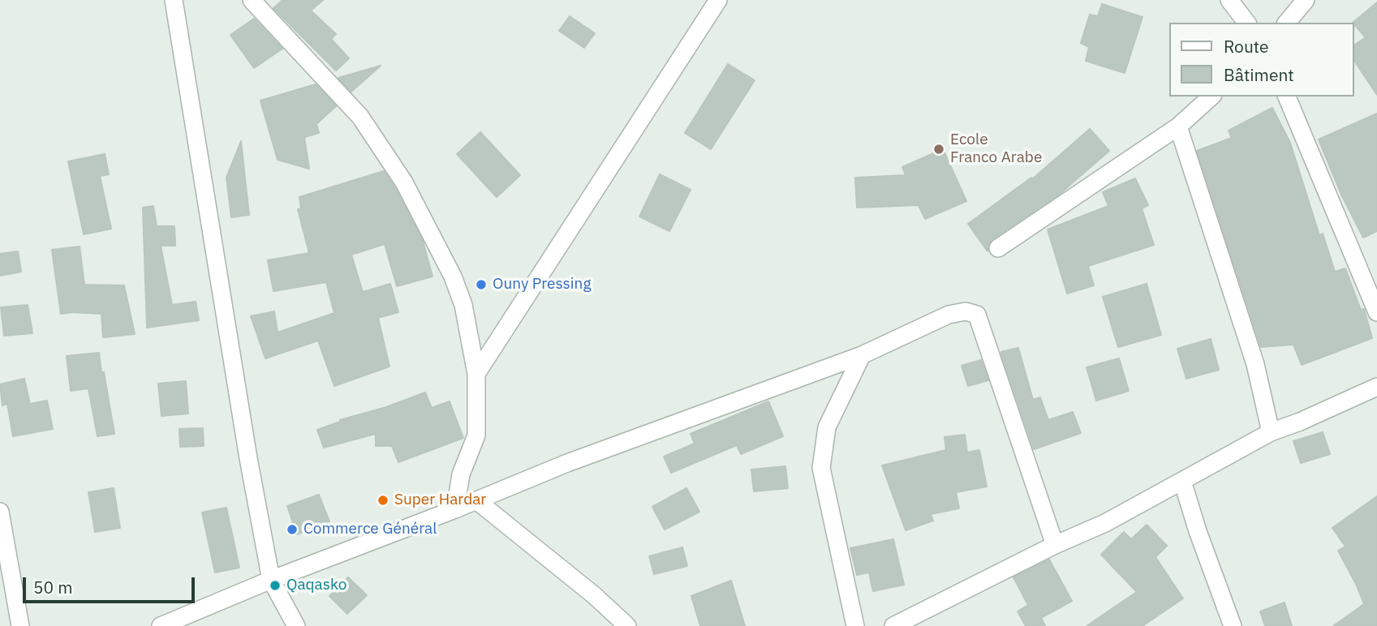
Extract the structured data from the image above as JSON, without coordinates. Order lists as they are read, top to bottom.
{
  "places": [
    "Ecole Franco Arabe",
    "Ouny Pressing",
    "Super Hardar",
    "Commerce Général",
    "Qaqasko"
  ],
  "legend": ["Route", "Bâtiment"],
  "scale_bar": "50 m"
}
